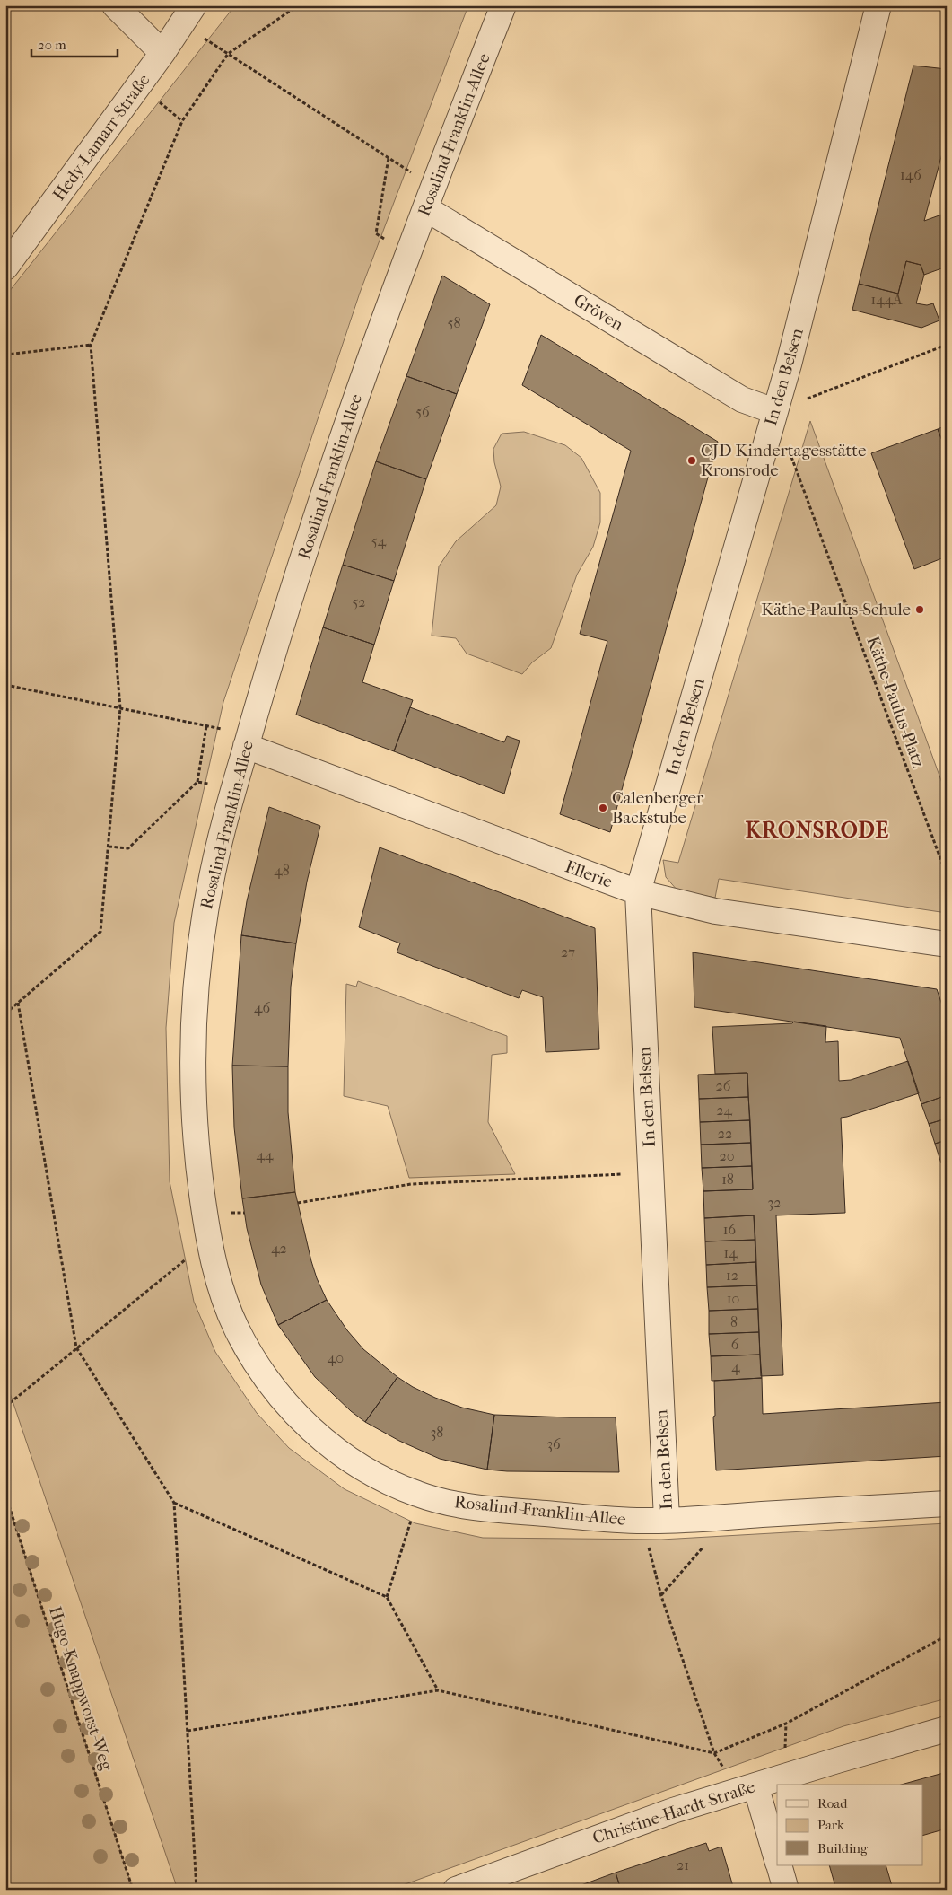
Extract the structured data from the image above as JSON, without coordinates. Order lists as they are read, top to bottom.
{
  "streets": {
    "street": [
      "Rosalind-Franklin-Allee",
      "Hedy-Lamarr-Straße",
      "Gröven",
      "In den Belsen",
      "Ellerie",
      "Christine-Hardt-Straße"
    ],
    "path": ["Käthe-Paulus-Platz", "Hugo-Knappworst-Weg"]
  },
  "crossings": [
    ["Rosalind-Franklin-Allee", "Gröven"],
    ["Rosalind-Franklin-Allee", "In den Belsen"],
    ["Rosalind-Franklin-Allee", "Ellerie"],
    ["Gröven", "In den Belsen"],
    ["In den Belsen", "Ellerie"]
  ],
  "districts": ["KRONSRODE"],
  "places": ["CJD Kindertagesstätte Kronsrode", "Käthe-Paulus-Schule", "Calenberger Backstube"],
  "house_numbers": [
    "146",
    "144A",
    "58",
    "56",
    "54",
    "52",
    "48",
    "27",
    "46",
    "26",
    "24",
    "22",
    "44",
    "20",
    "18",
    "32",
    "16",
    "42",
    "14",
    "12",
    "10",
    "8",
    "6",
    "40",
    "4",
    "38",
    "36",
    "21"
  ],
  "legend": ["Road", "Park", "Building"],
  "scale_bar": "20 m"
}
